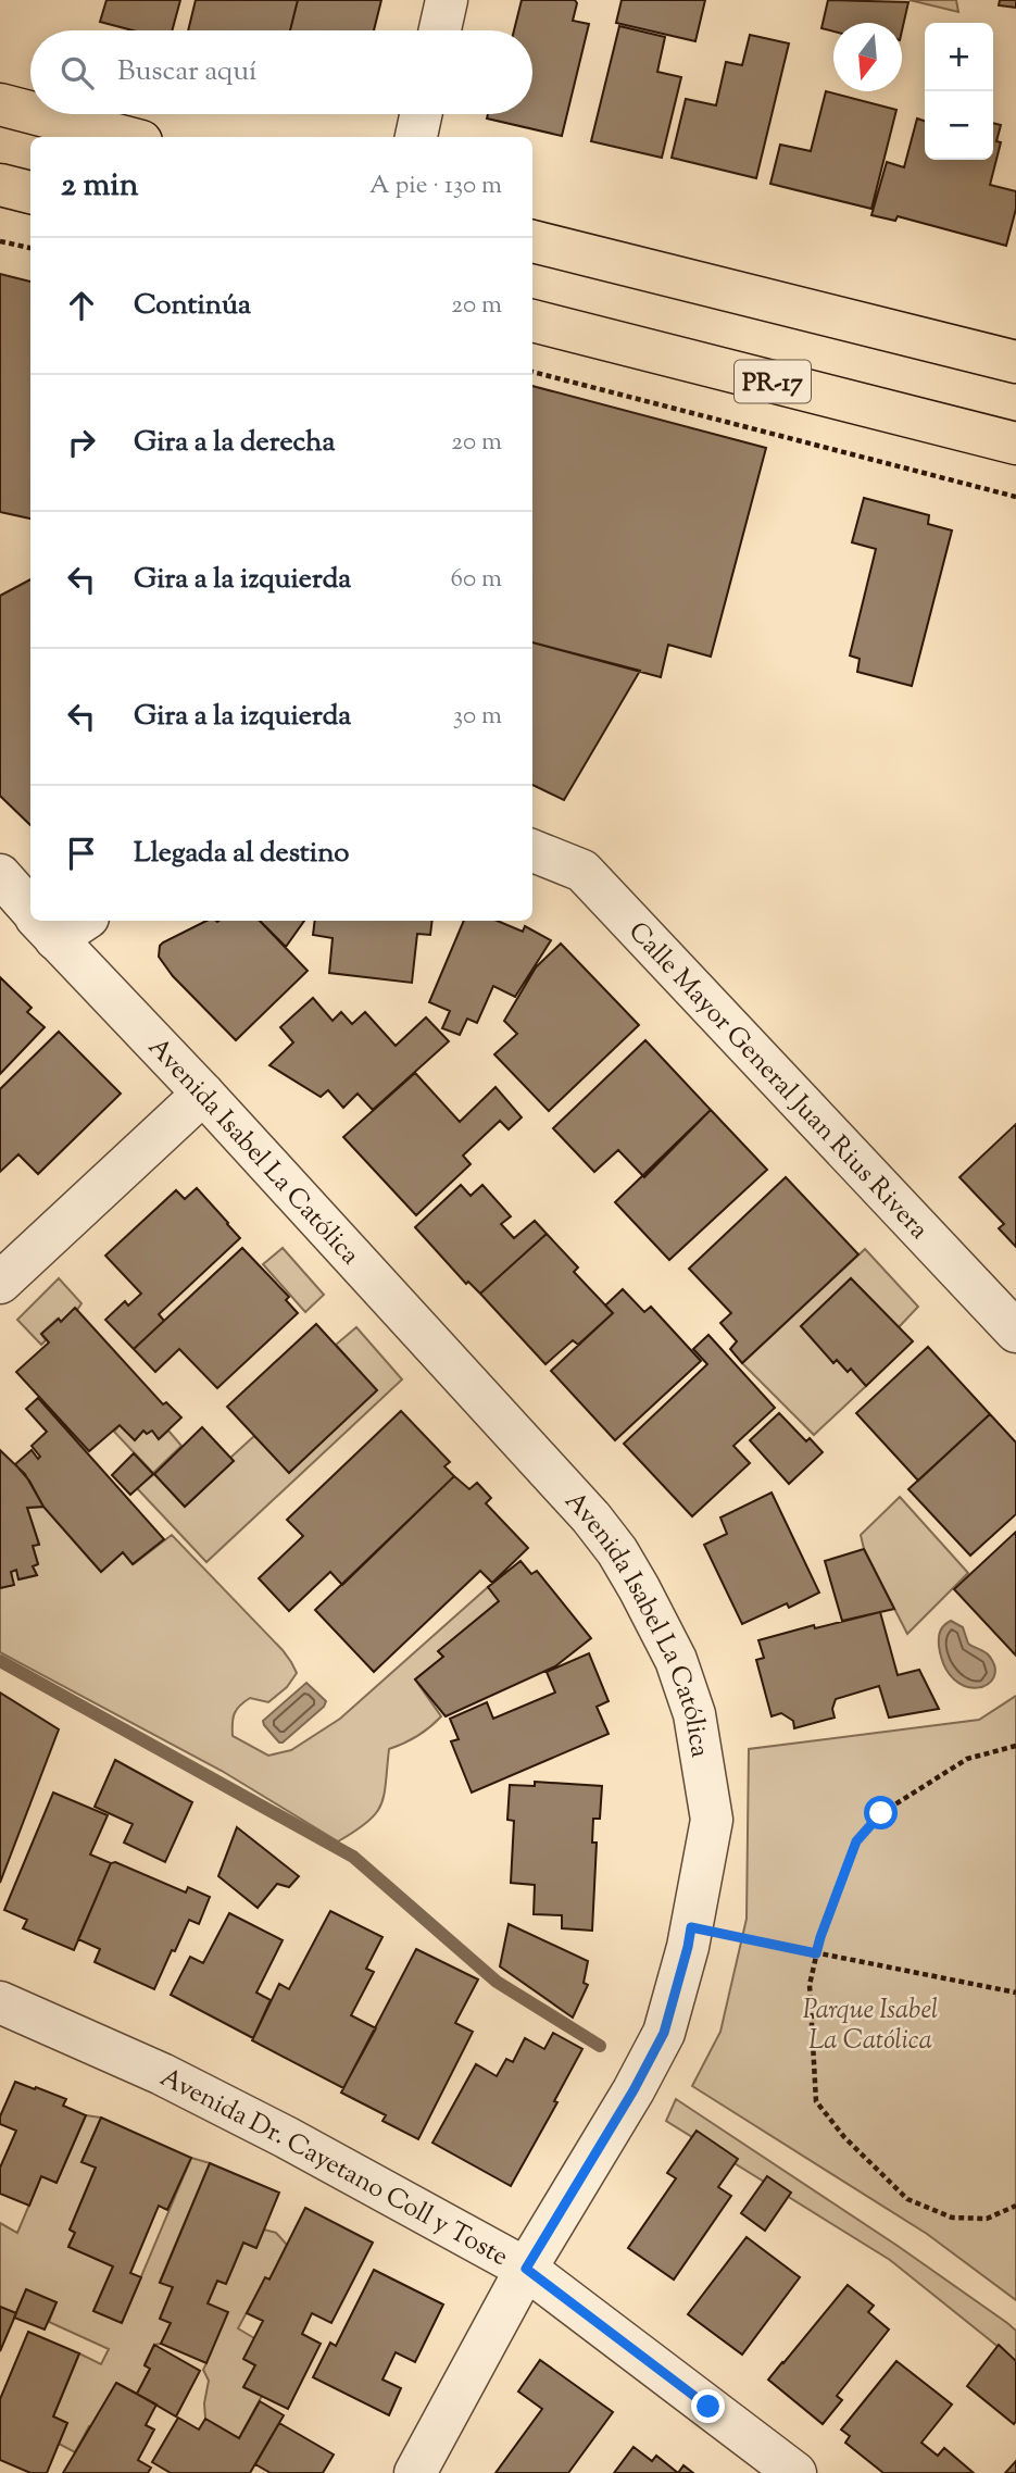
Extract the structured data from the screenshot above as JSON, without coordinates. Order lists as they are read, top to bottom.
{
  "streets": {
    "highway": ["PR-17"],
    "street": ["Calle Mayor General Juan Rius Rivera", "Avenida Isabel La Católica", "Avenida Dr. Cayetano Coll y Toste"]
  },
  "crossings": [
    ["Avenida Isabel La Católica", "Avenida Dr. Cayetano Coll y Toste"]
  ],
  "parks": ["Parque Isabel La Católica"],
  "north": "bottom",
  "page": {
    "map_buttons": ["+", "−"],
    "search": "Buscar aquí",
    "heading": ["2 min", "A pie · 130 m"],
    "list": [
      ["Continúa", "20 m"],
      ["Gira a la derecha", "20 m"],
      ["Gira a la izquierda", "60 m"],
      ["Gira a la izquierda", "30 m"],
      "Llegada al destino"
    ]
  }
}
